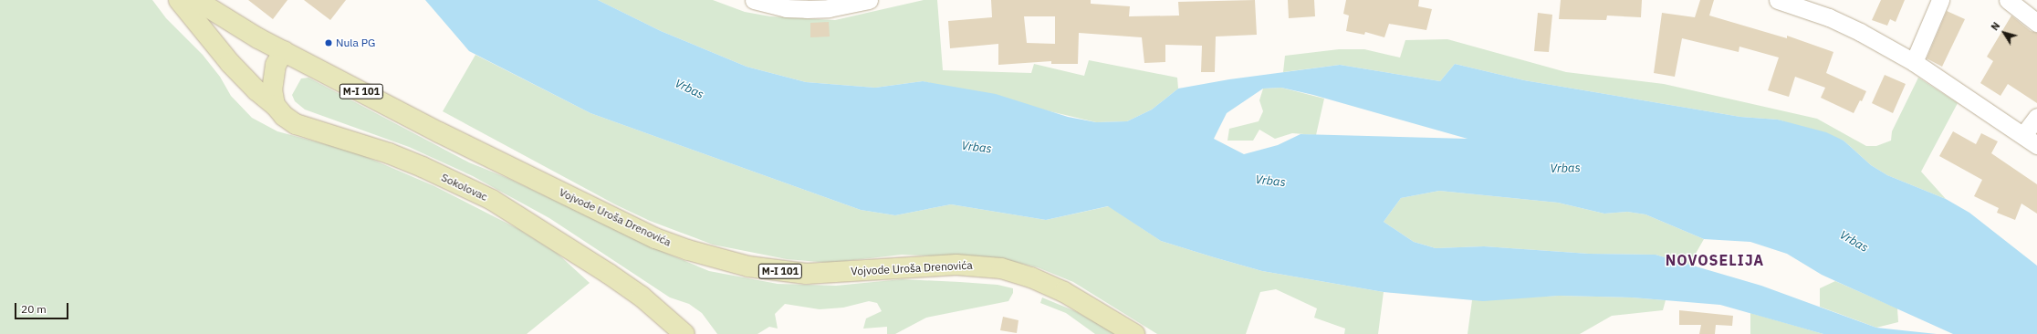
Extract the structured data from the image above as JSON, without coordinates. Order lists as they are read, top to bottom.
{
  "streets": {
    "main road": ["M-I 101", "Sokolovac", "Vojvode Uroša Drenovića"]
  },
  "crossings": [
    ["M-I 101", "Vojvode Uroša Drenovića"]
  ],
  "districts": ["NOVOSELIJA"],
  "water": ["Vrbas"],
  "places": ["Nula PG"],
  "scale_bar": "20 m",
  "north": "top left"
}
